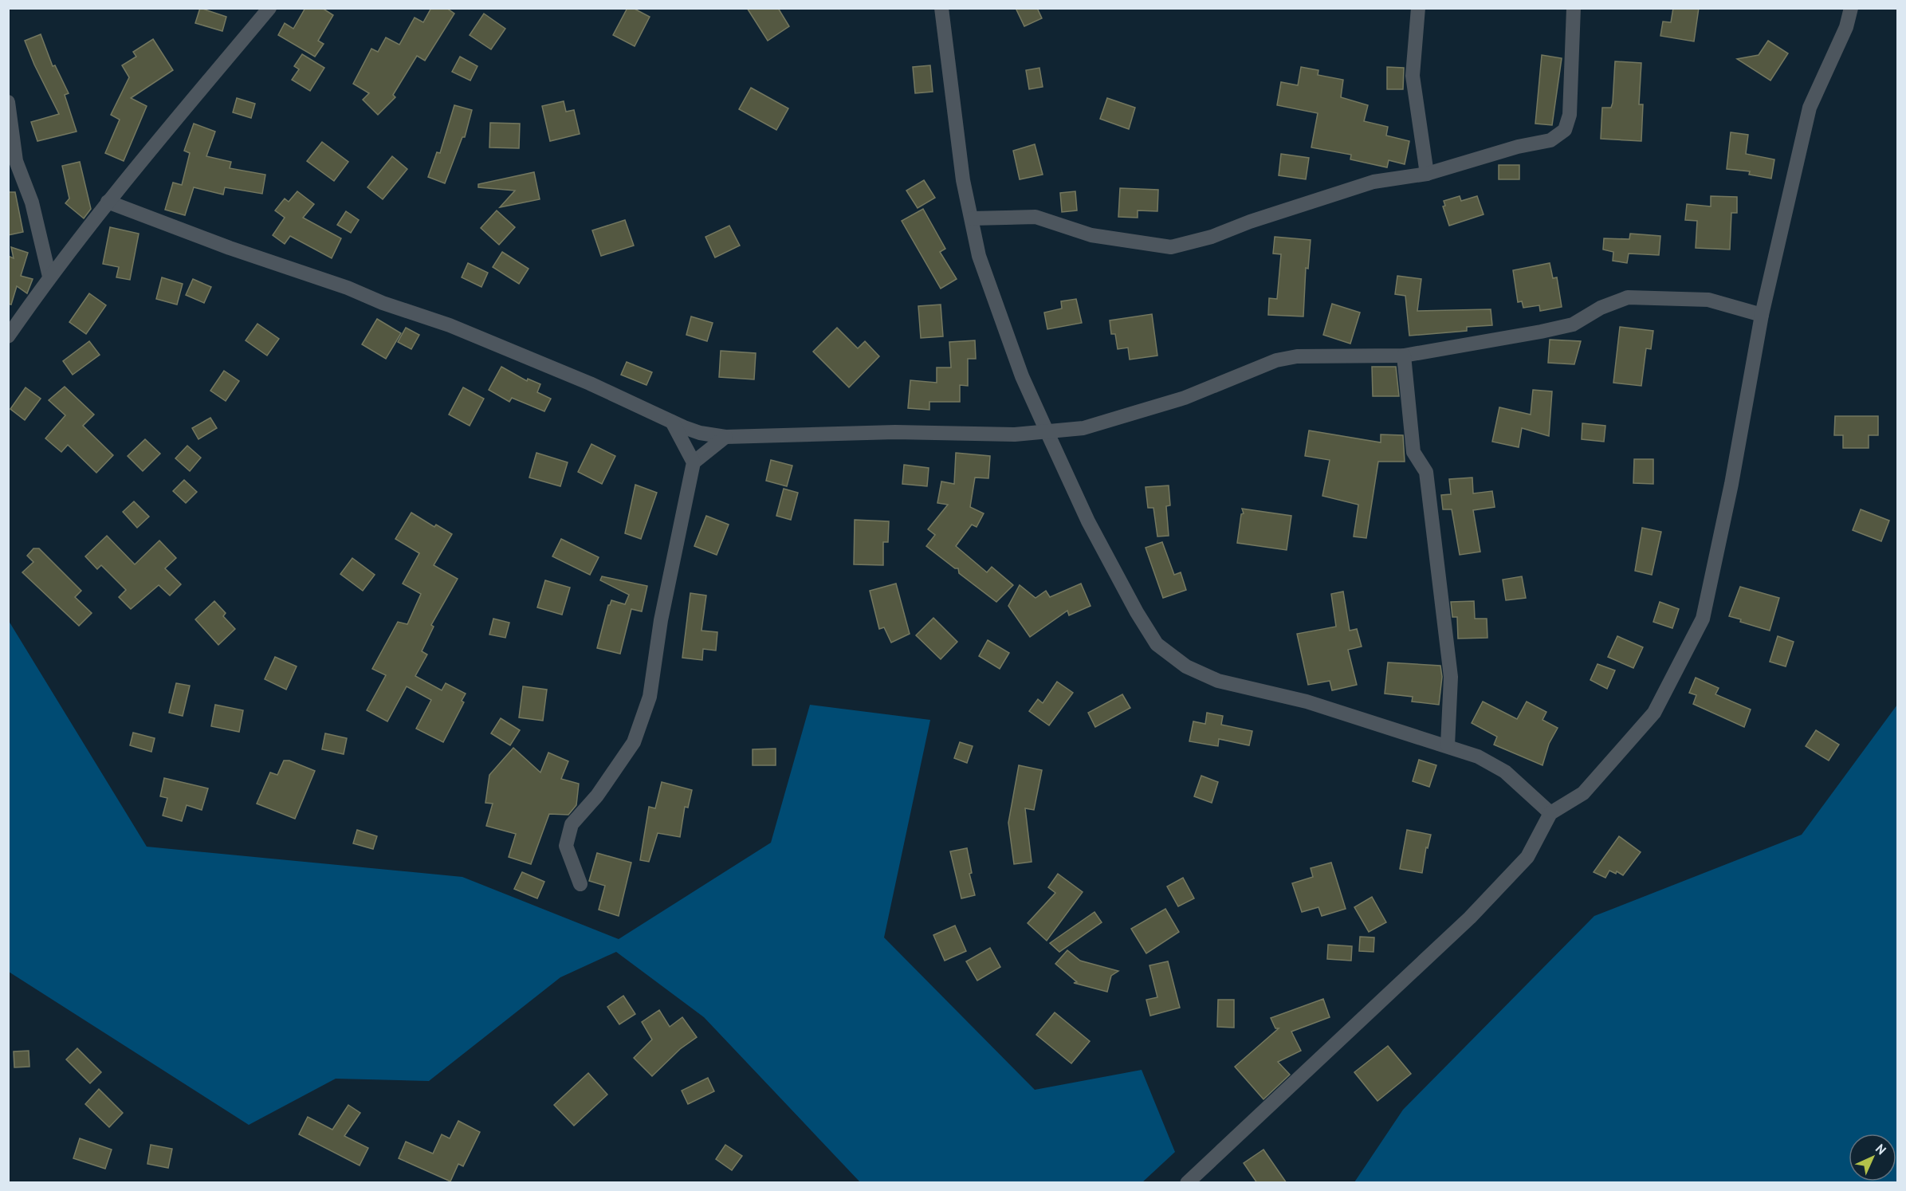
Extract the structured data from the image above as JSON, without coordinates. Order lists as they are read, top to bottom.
{
  "north": "top right"
}
